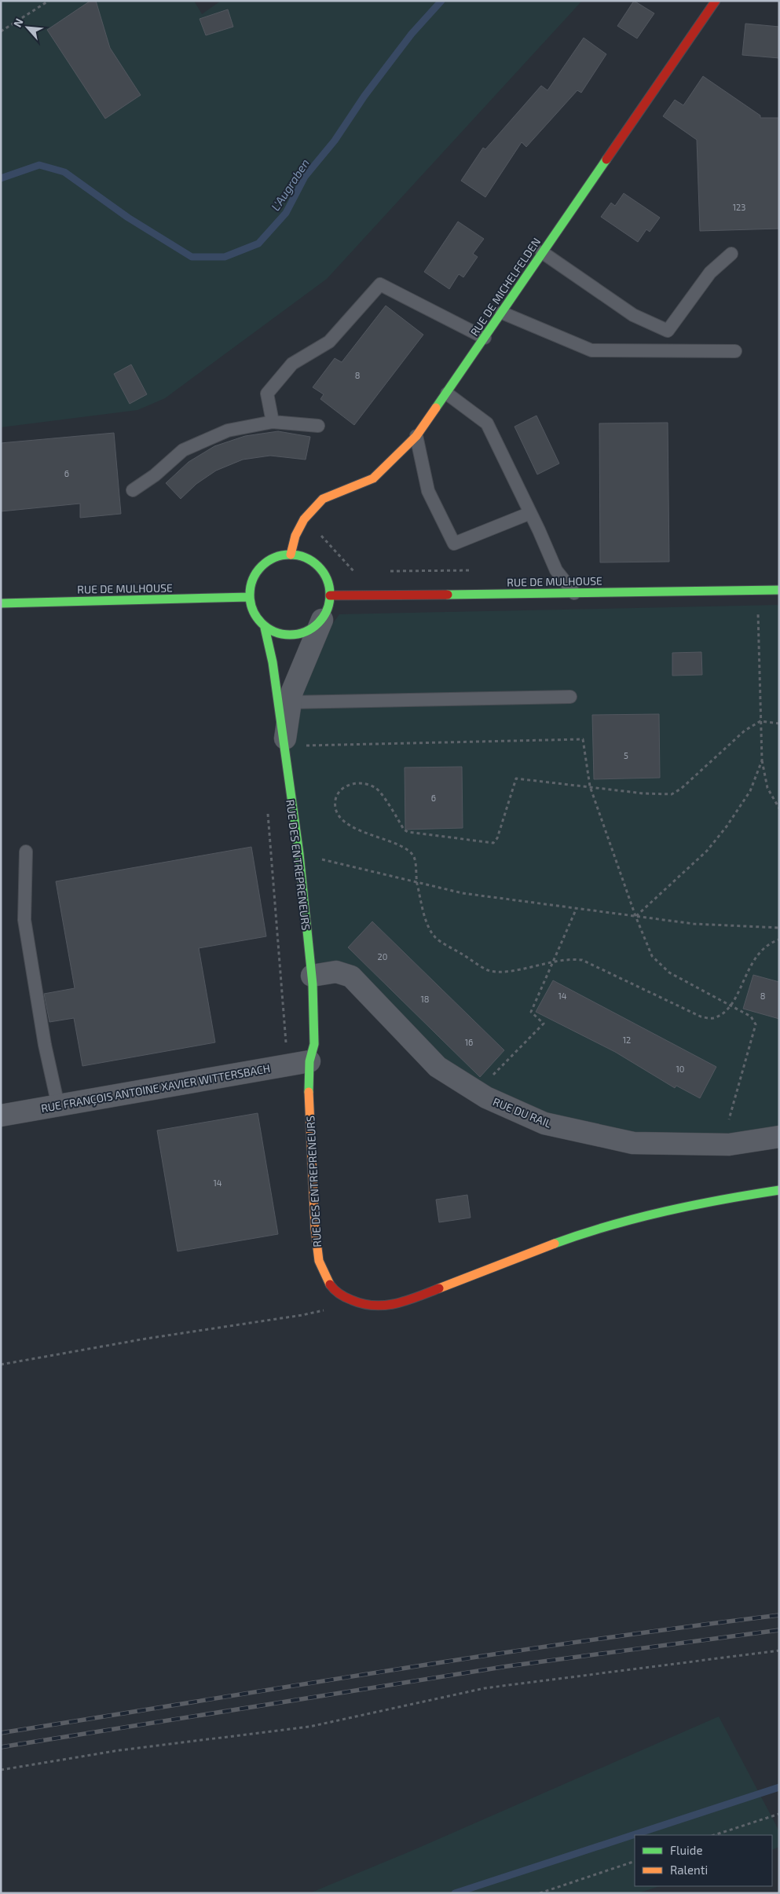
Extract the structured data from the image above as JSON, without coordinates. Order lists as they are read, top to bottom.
{
  "streets": {
    "street": [
      "RUE DE MICHELFELDEN",
      "RUE DE MULHOUSE",
      "RUE DES ENTREPRENEURS",
      "RUE FRANÇOIS ANTOINE XAVIER WITTERSBACH",
      "RUE DU RAIL"
    ]
  },
  "crossings": [
    ["RUE DE MICHELFELDEN", "RUE DE MULHOUSE"],
    ["RUE DE MICHELFELDEN", "RUE DES ENTREPRENEURS"],
    ["RUE DE MULHOUSE", "RUE DES ENTREPRENEURS"],
    ["RUE DES ENTREPRENEURS", "RUE FRANÇOIS ANTOINE XAVIER WITTERSBACH"],
    ["RUE DES ENTREPRENEURS", "RUE DU RAIL"]
  ],
  "water": ["L'Augraben"],
  "house_numbers": [
    "123",
    "8",
    "6",
    "5",
    "6",
    "20",
    "14",
    "8",
    "18",
    "12",
    "16",
    "10",
    "14"
  ],
  "legend": ["Fluide", "Ralenti"],
  "north": "top left"
}
